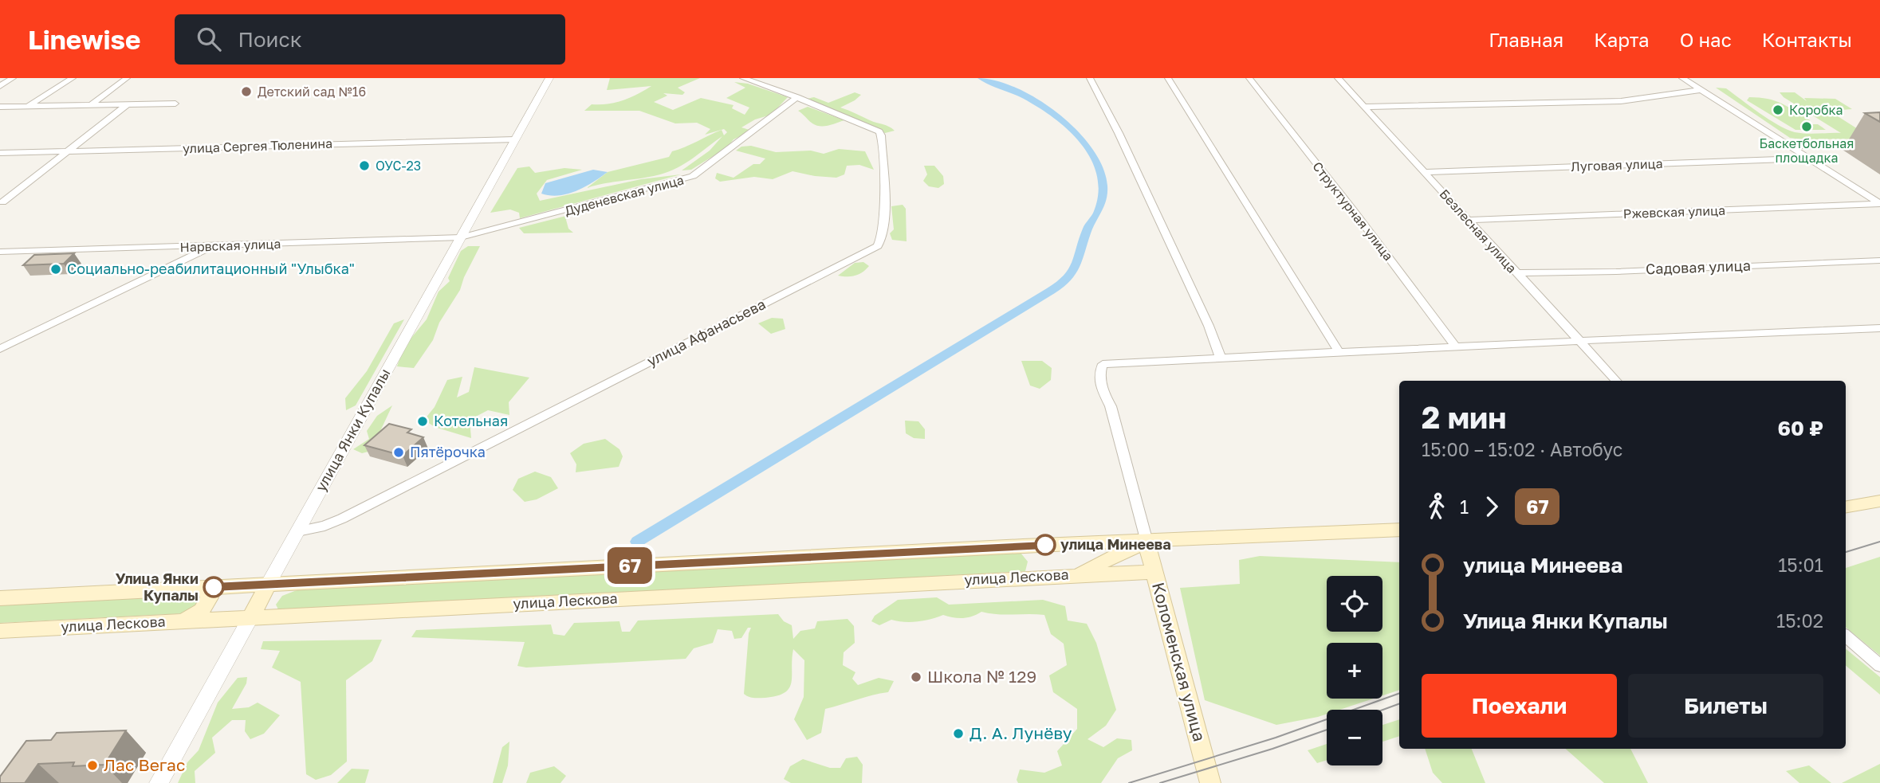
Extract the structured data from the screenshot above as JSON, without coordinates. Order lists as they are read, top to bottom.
{
  "streets": {
    "main road": ["улица Янки Купалы", "улица Лескова", "Коломенская улица"],
    "street": [
      "улица Сергея Тюленина",
      "Луговая улица",
      "Дуденевская улица",
      "Структурная улица",
      "Ржевская улица",
      "Безлесная улица",
      "Нарвская улица",
      "Садовая улица",
      "улица Афанасьева"
    ]
  },
  "crossings": [
    ["улица Сергея Тюленина", "улица Янки Купалы"],
    ["Луговая улица", "Безлесная улица"],
    ["Дуденевская улица", "Нарвская улица"],
    ["Дуденевская улица", "улица Афанасьева"],
    ["Дуденевская улица", "улица Янки Купалы"],
    ["Ржевская улица", "Безлесная улица"],
    ["Безлесная улица", "Садовая улица"],
    ["Нарвская улица", "улица Янки Купалы"],
    ["улица Афанасьева", "улица Янки Купалы"],
    ["улица Янки Купалы", "улица Лескова"],
    ["улица Лескова", "Коломенская улица"]
  ],
  "places": [
    "Детский сад №16",
    "Коробка",
    "Баскетбольная площадка",
    "ОУС-23",
    "Социально-реабилитационный \"Улыбка\"",
    "Котельная",
    "Пятёрочка",
    "улица Минеева",
    "Улица Янки Купалы",
    "Школа № 129",
    "Д. А. Лунёву",
    "Лас Вегас"
  ],
  "lines": ["bus line 67"],
  "page": {
    "header": "Linewise",
    "search": "Поиск",
    "nav": [
      "Главная",
      "Карта",
      "О нас",
      "Контакты"
    ],
    "on_map": "67",
    "heading": ["2 мин", "15:00 – 15:02 · Автобус", "60 ₽"],
    "legs": ["1", "67"],
    "list": [
      {
        "name": "улица Минеева",
        "value": "15:01"
      },
      {
        "name": "Улица Янки Купалы",
        "value": "15:02"
      }
    ],
    "map_buttons": ["+", "−"],
    "buttons": ["Поехали", "Билеты"]
  }
}
